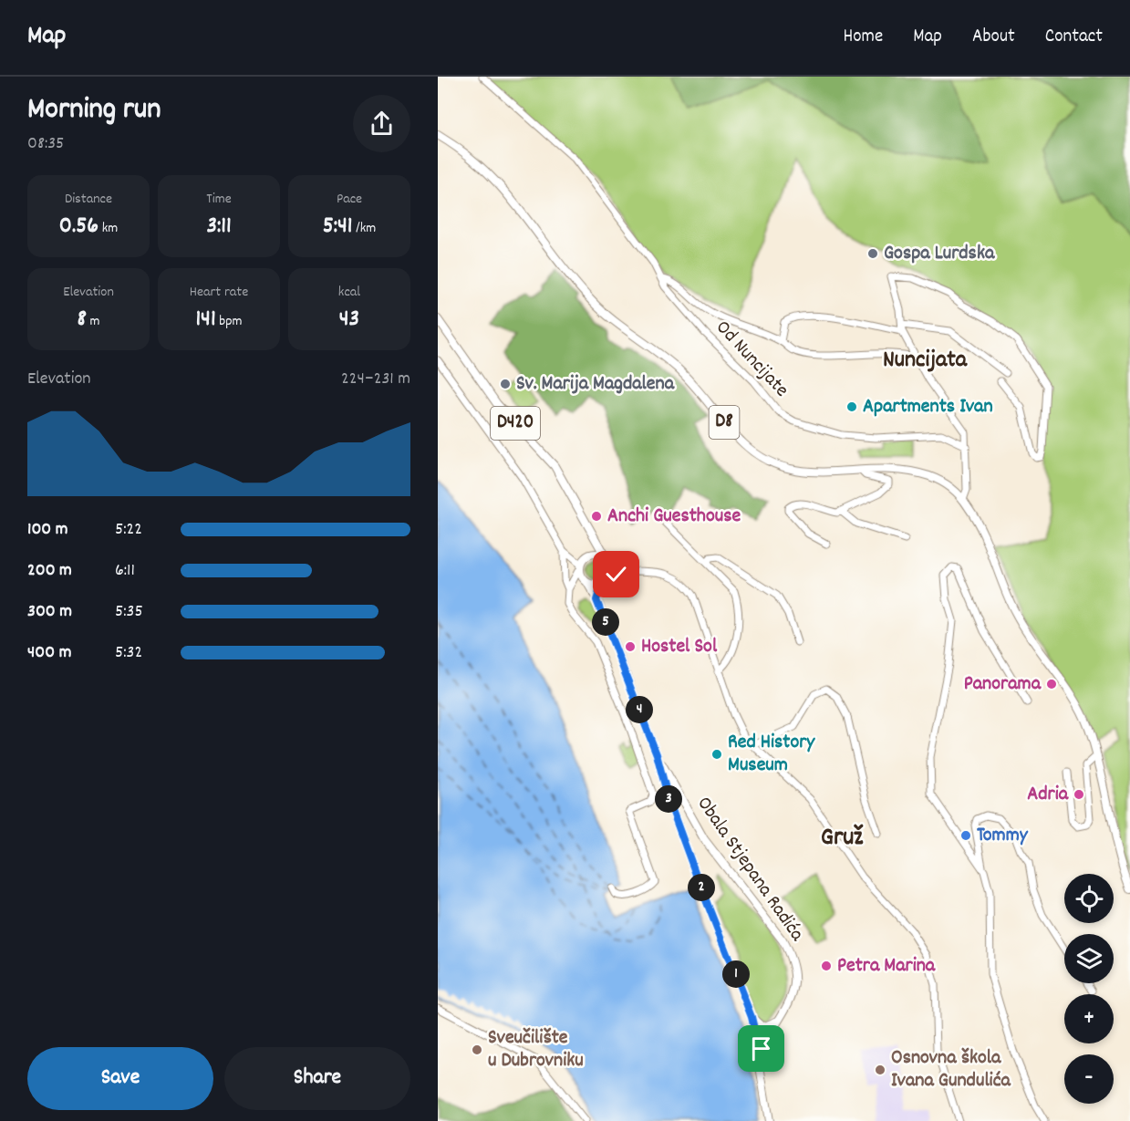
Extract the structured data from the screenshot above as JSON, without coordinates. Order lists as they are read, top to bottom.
{
  "streets": {
    "main road": ["D8", "D420", "Obala Stjepana Radića"],
    "street": ["Od Nuncijate"]
  },
  "districts": ["Nuncijata", "Gruž"],
  "places": [
    "Gospa Lurdska",
    "Sv. Marija Magdalena",
    "Apartments Ivan",
    "Anchi Guesthouse",
    "Hostel Sol",
    "Panorama",
    "Red History Museum",
    "Adria",
    "Tommy",
    "Petra Marina",
    "Sveučilište u Dubrovniku",
    "Osnovna škola Ivana Gundulića"
  ],
  "page": {
    "header": "Map",
    "nav": [
      "Home",
      "Map",
      "About",
      "Contact"
    ],
    "heading": ["Morning run", "08:35"],
    "stats": [
      ["Distance", "0.56 km"],
      ["Time", "3:11"],
      ["Pace", "5:41 /km"],
      ["Elevation", "8 m"],
      ["Heart rate", "141 bpm"],
      ["kcal", "43"]
    ],
    "chart": ["Elevation", "224–231 m"],
    "list": [
      {
        "name": "100 m",
        "note": "5:22"
      },
      {
        "name": "200 m",
        "note": "6:11"
      },
      {
        "name": "300 m",
        "note": "5:35"
      },
      {
        "name": "400 m",
        "note": "5:32"
      }
    ],
    "pins": [
      "5",
      "4",
      "3",
      "2",
      "1"
    ],
    "map_buttons": ["+", "−"],
    "buttons": ["Save", "Share"]
  }
}
